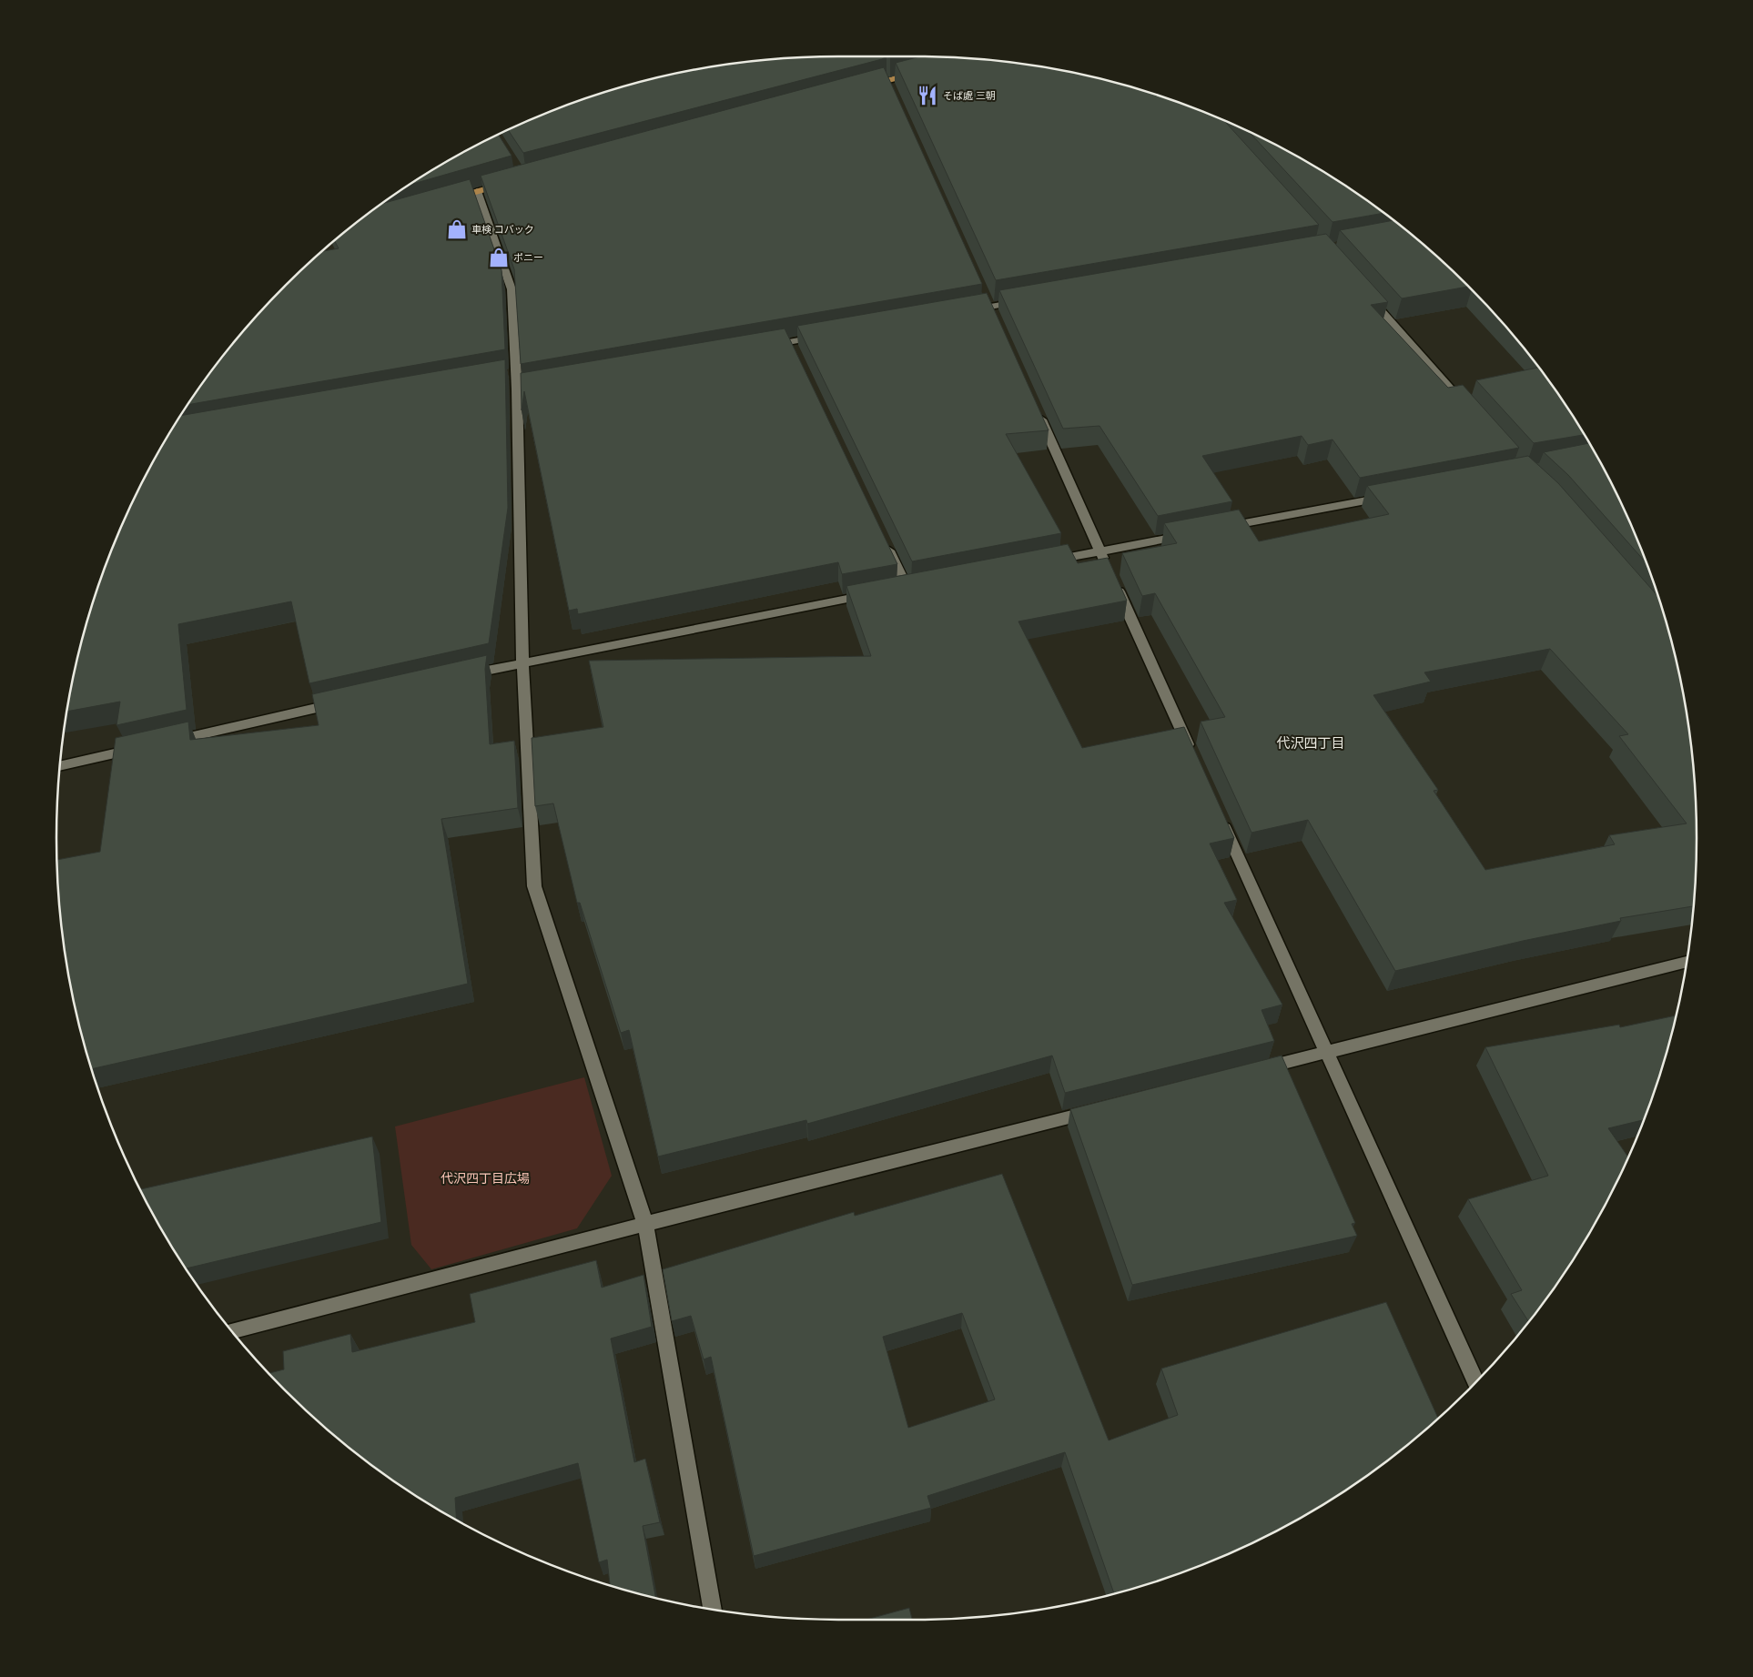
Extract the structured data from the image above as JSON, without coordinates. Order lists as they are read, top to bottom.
{
  "districts": ["代沢四丁目"],
  "parks": ["代沢四丁目広場"],
  "places": {
    "restaurant": ["そば處 三朝"],
    "shop": ["車検 コバック", "ポニー"]
  }
}
